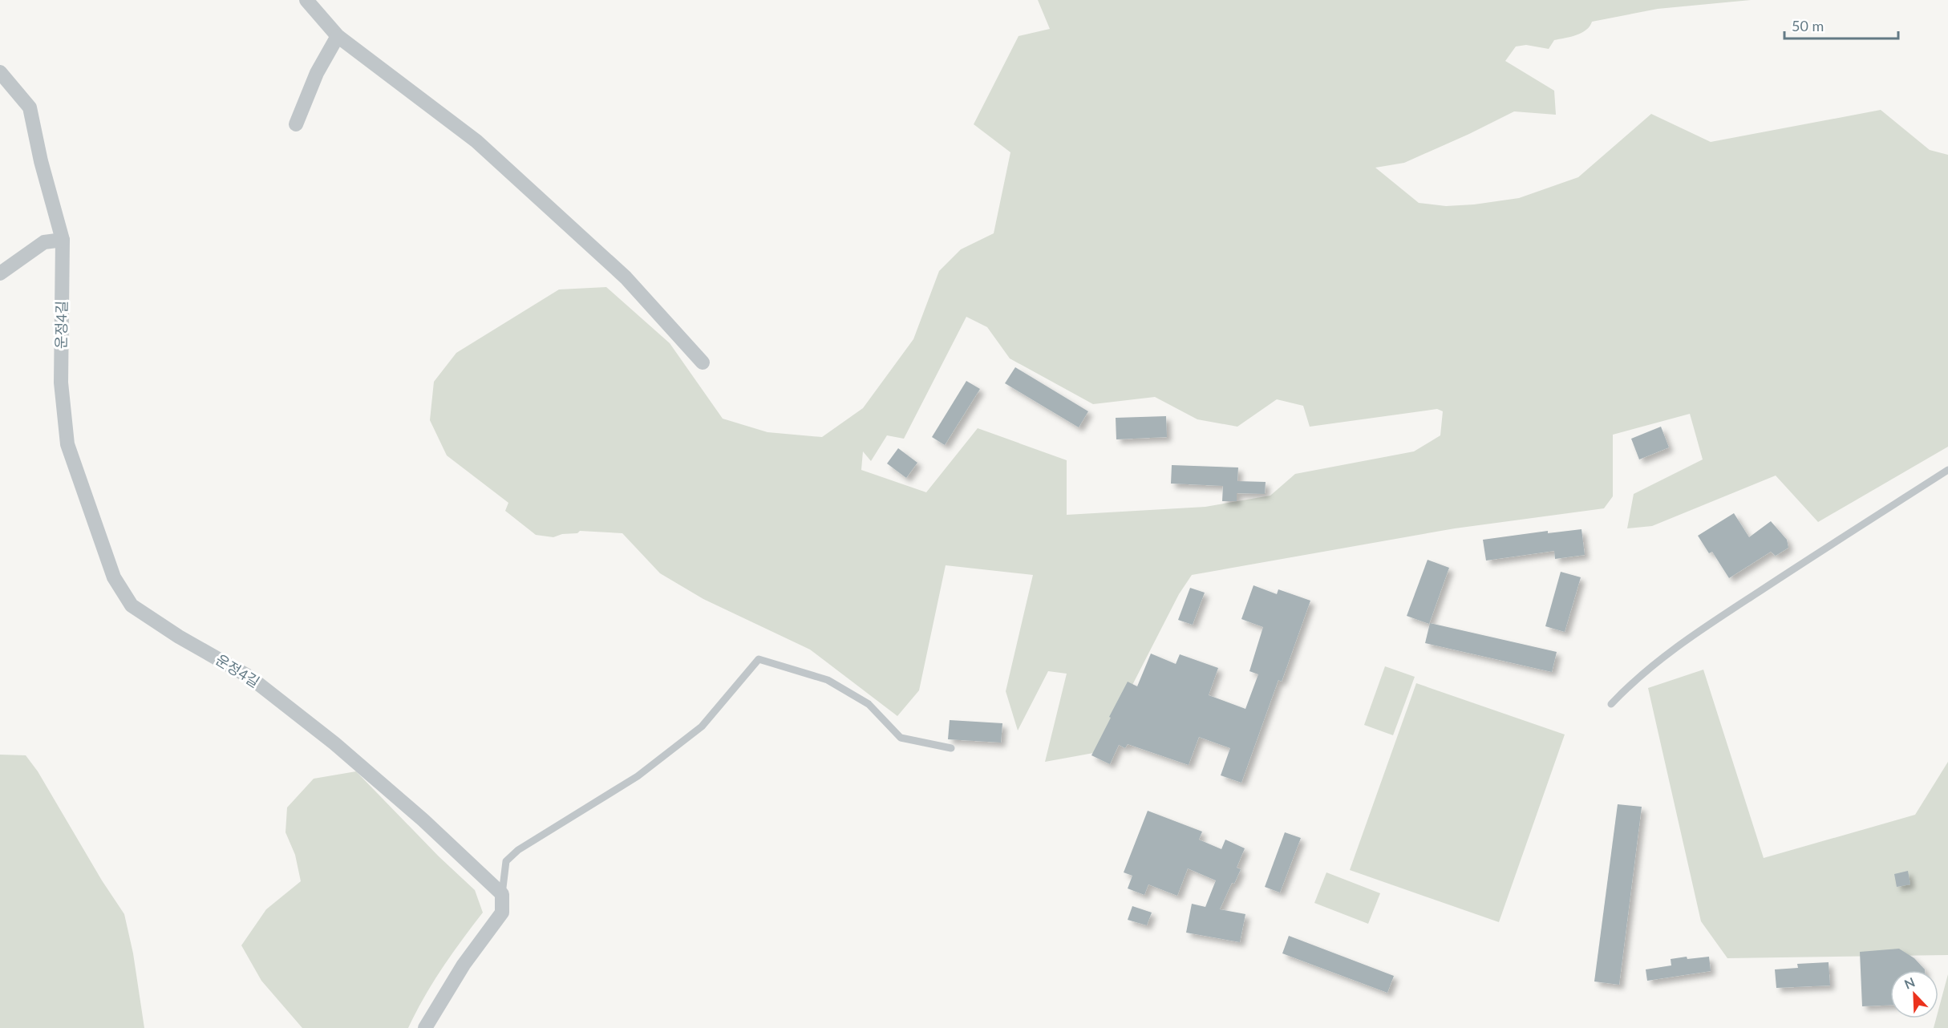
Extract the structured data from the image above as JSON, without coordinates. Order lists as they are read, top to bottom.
{
  "streets": {
    "street": ["운정4길"]
  },
  "scale_bar": "50 m",
  "north": "top left"
}
